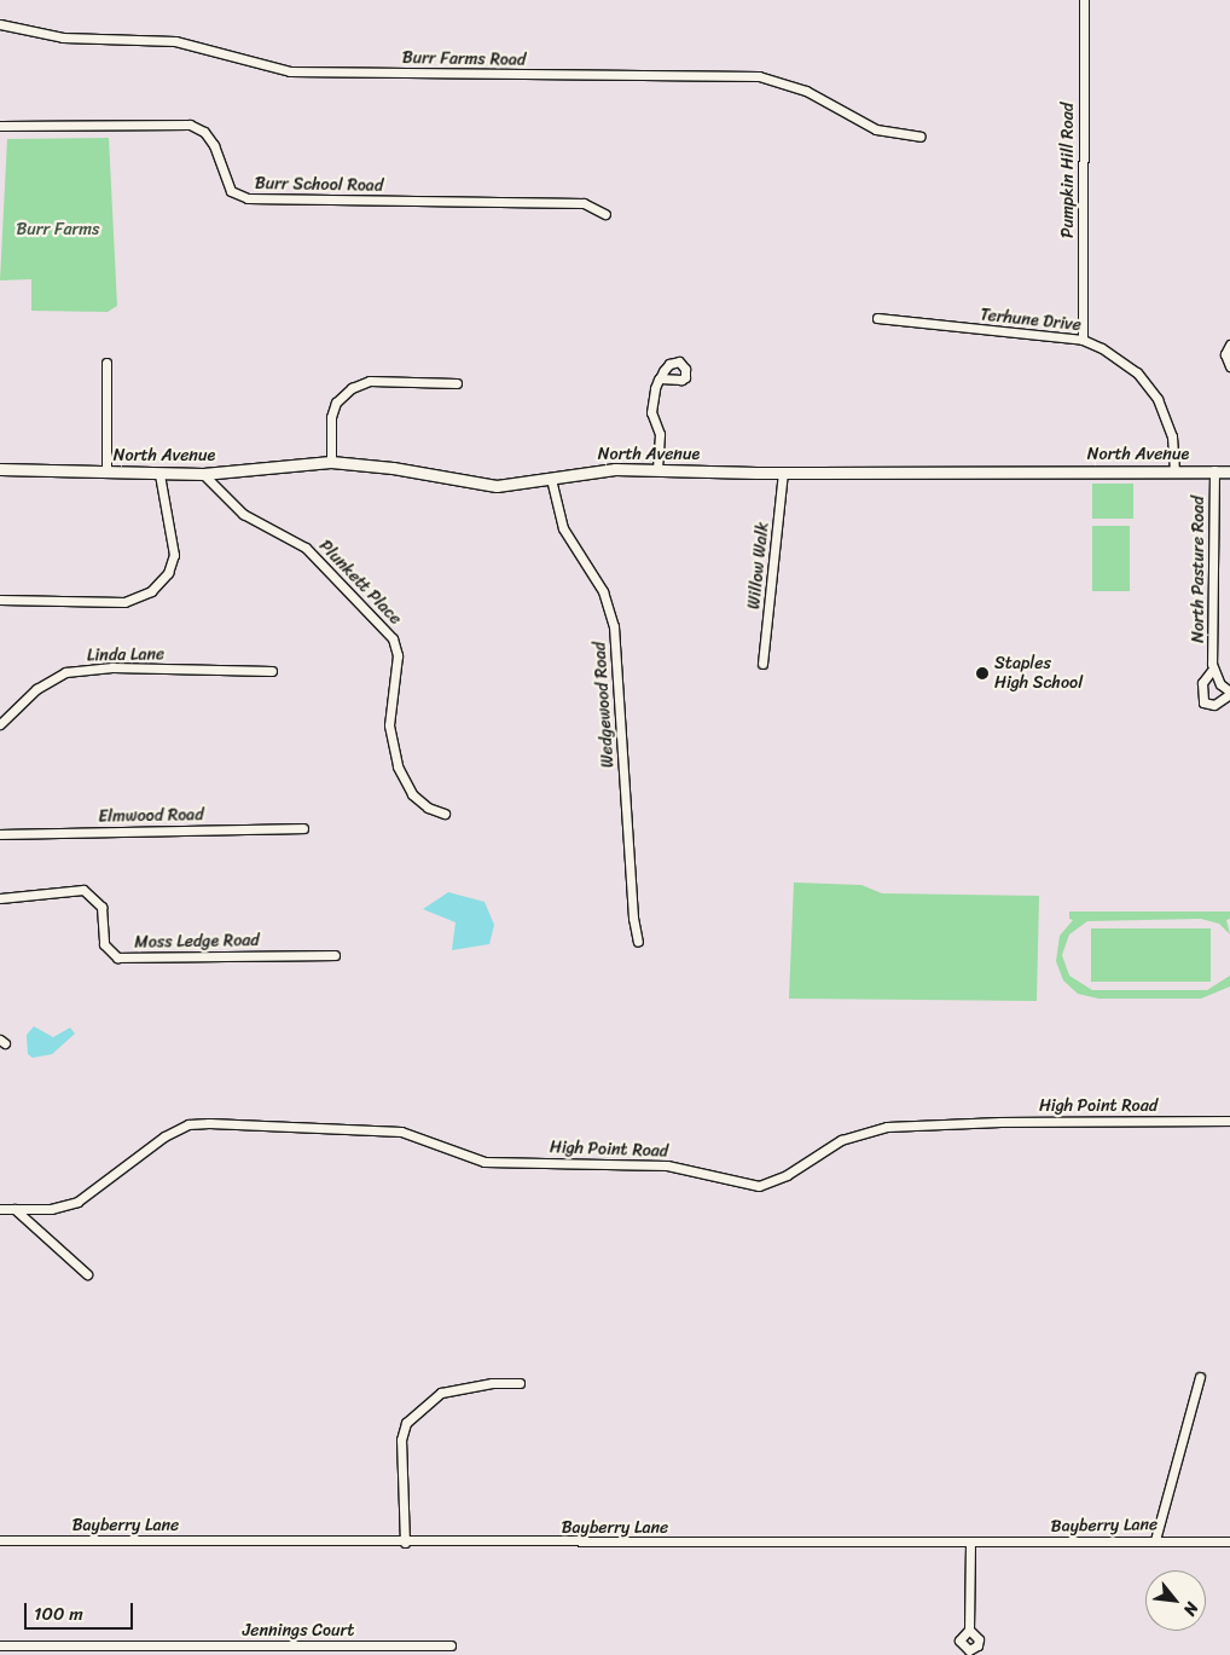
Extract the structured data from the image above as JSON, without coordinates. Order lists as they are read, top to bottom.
{
  "streets": {
    "street": [
      "Burr Farms Road",
      "Pumpkin Hill Road",
      "Burr School Road",
      "Terhune Drive",
      "North Avenue",
      "Willow Walk",
      "North Pasture Road",
      "Plunkett Place",
      "Linda Lane",
      "Wedgewood Road",
      "Elmwood Road",
      "Moss Ledge Road",
      "High Point Road",
      "Bayberry Lane",
      "Jennings Court"
    ]
  },
  "crossings": [
    ["Pumpkin Hill Road", "Terhune Drive"],
    ["Terhune Drive", "North Avenue"],
    ["North Avenue", "Willow Walk"],
    ["North Avenue", "North Pasture Road"],
    ["North Avenue", "Plunkett Place"],
    ["North Avenue", "Wedgewood Road"]
  ],
  "parks": ["Burr Farms"],
  "places": ["Staples High School"],
  "scale_bar": "100 m",
  "north": "bottom right"
}
